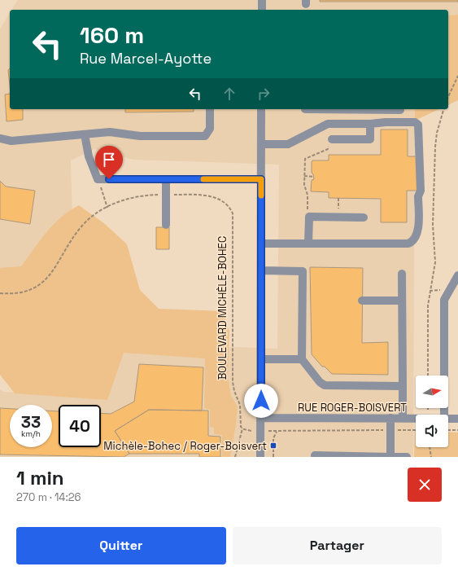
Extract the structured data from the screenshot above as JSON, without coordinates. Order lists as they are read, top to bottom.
{
  "streets": {
    "street": ["RUE ROGER-BOISVERT"],
    "path": ["BOULEVARD MICHÈLE-BOHEC"]
  },
  "places": {
    "transit": ["Michèle-Bohec / Roger-Boisvert"]
  },
  "north": "right",
  "page": {
    "turn": ["160 m", "Rue Marcel-Ayotte"],
    "speed": "33 km/h",
    "limit": "40",
    "heading": ["1 min", "270 m · 14:26"],
    "buttons": ["Quitter", "Partager"]
  }
}
